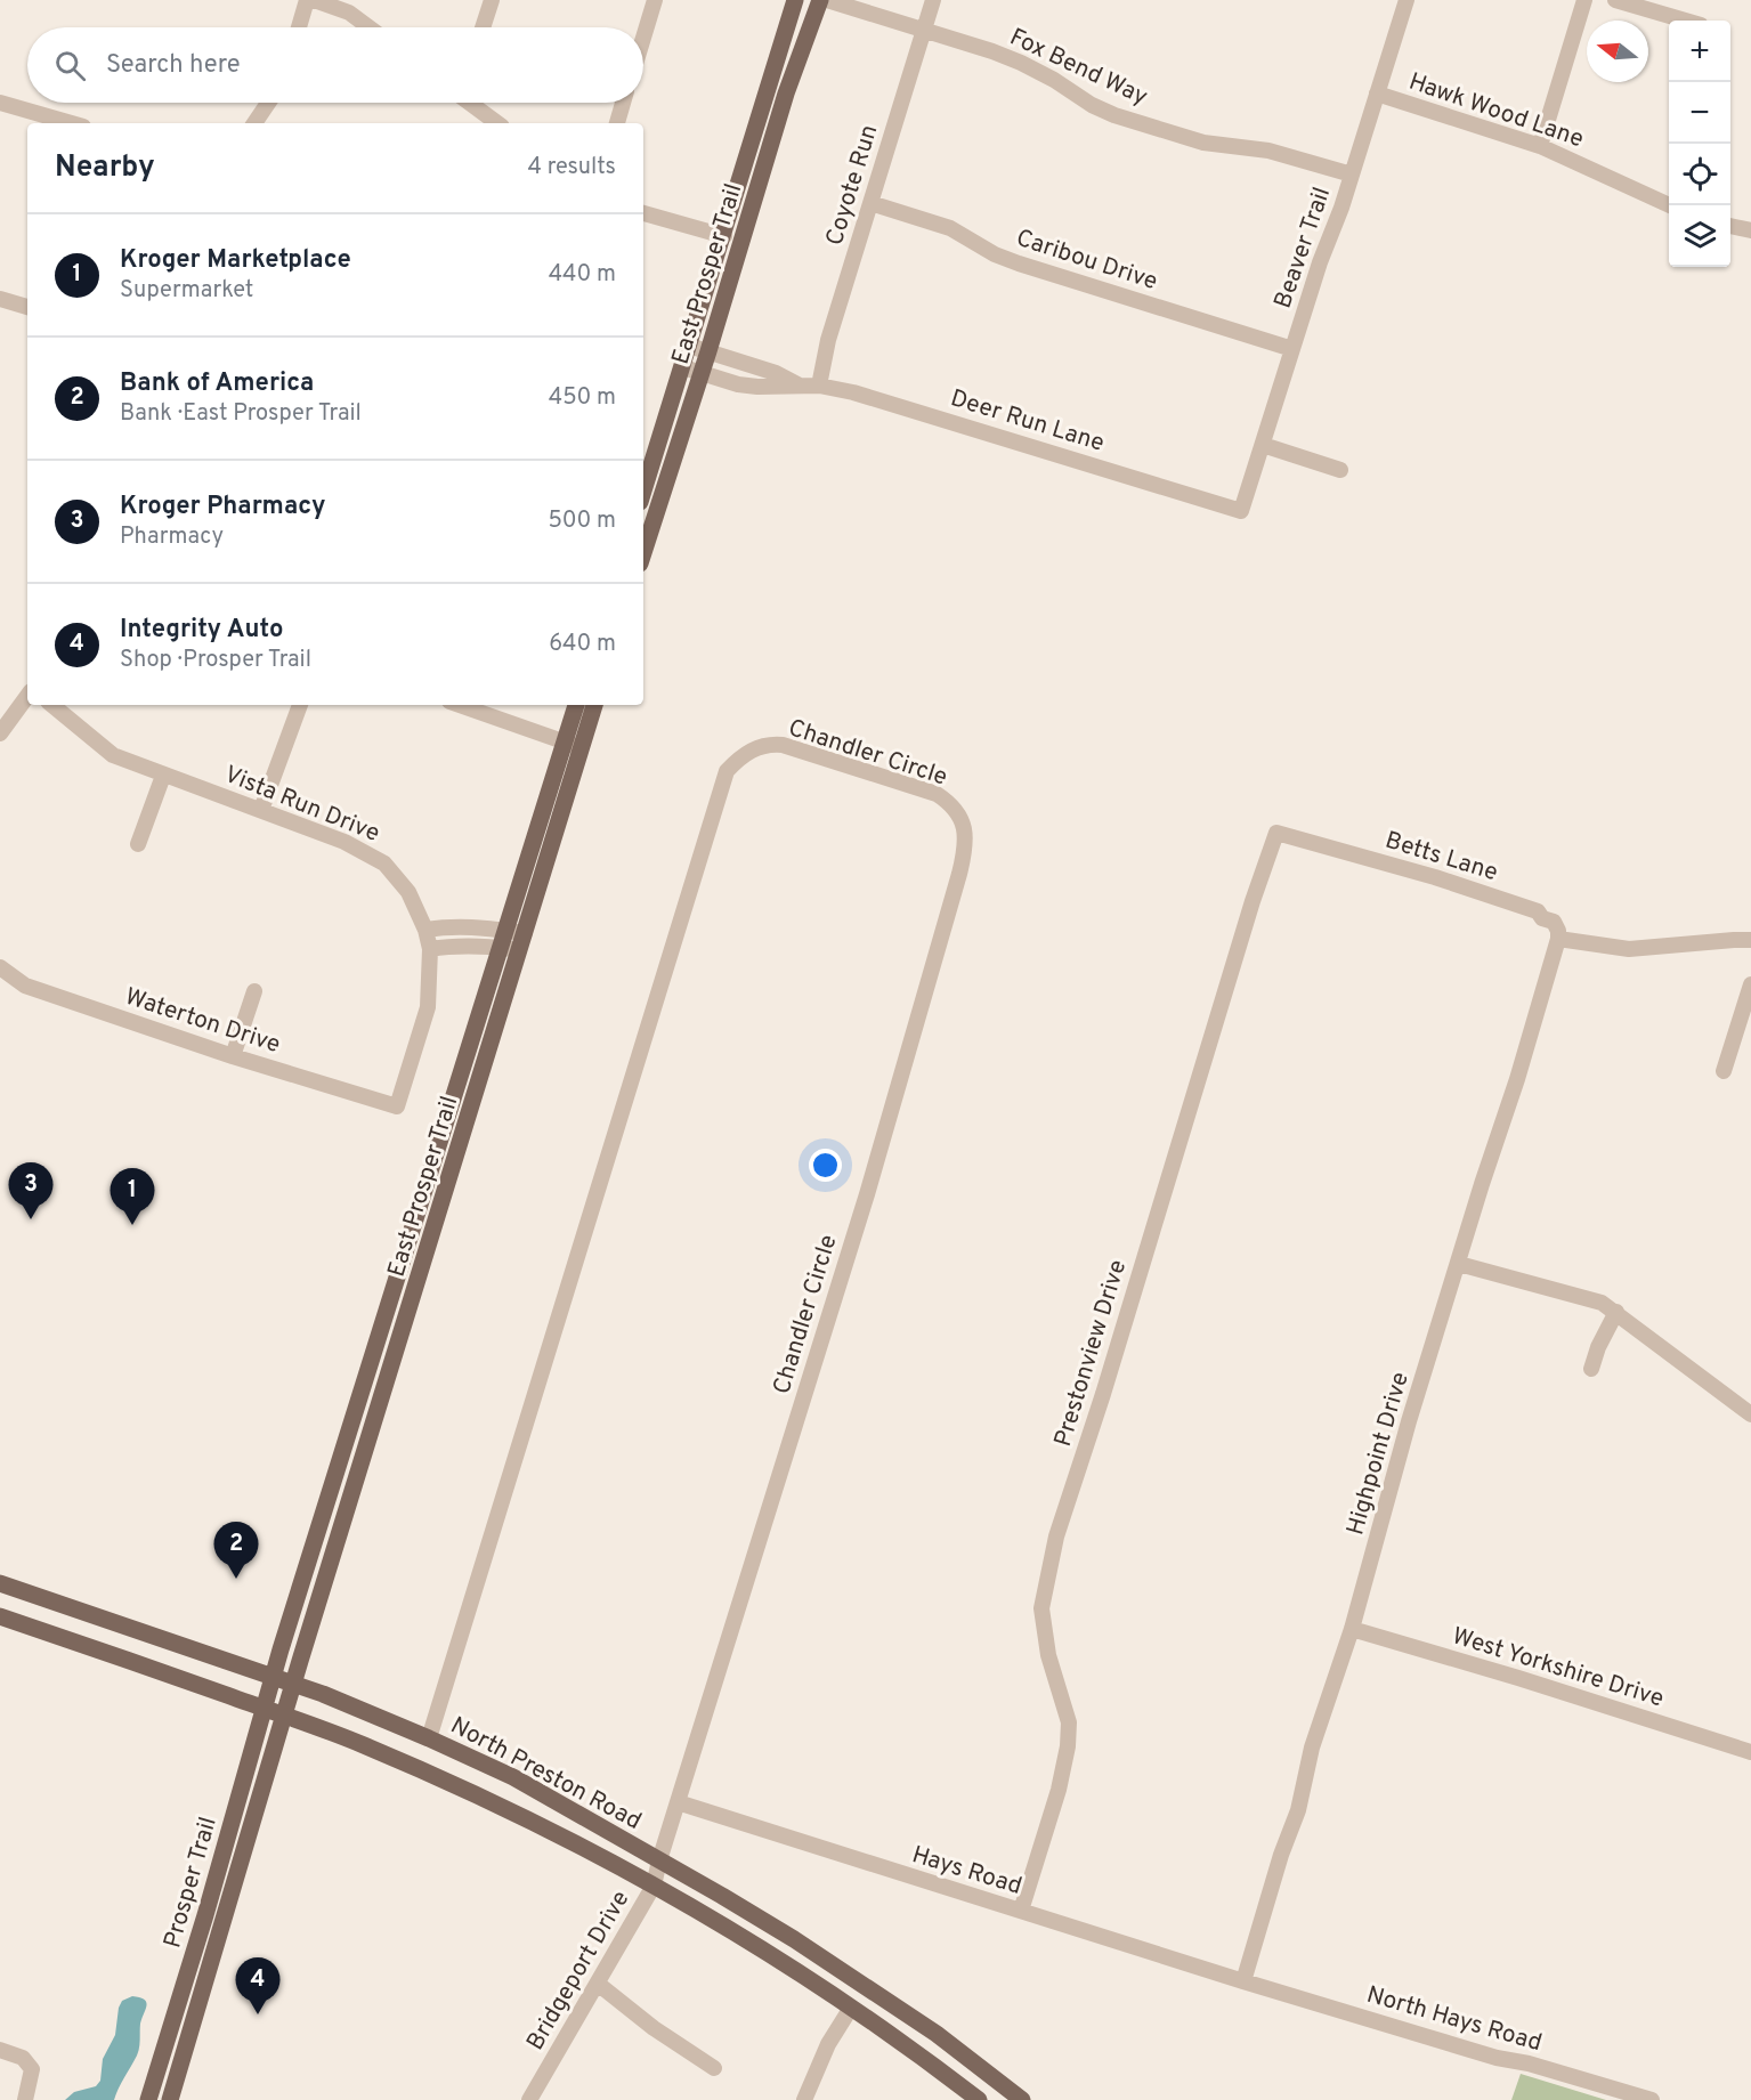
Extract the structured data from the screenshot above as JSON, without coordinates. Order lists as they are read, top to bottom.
{
  "streets": {
    "main road": ["East Prosper Trail", "North Preston Road", "Prosper Trail"],
    "street": [
      "Fox Bend Way",
      "Hawk Wood Lane",
      "Coyote Run",
      "Beaver Trail",
      "Caribou Drive",
      "Deer Run Lane",
      "Chandler Circle",
      "Vista Run Drive",
      "Betts Lane",
      "Waterton Drive",
      "Prestonview Drive",
      "Highpoint Drive",
      "West Yorkshire Drive",
      "Hays Road",
      "Bridgeport Drive",
      "North Hays Road"
    ]
  },
  "crossings": [
    ["Fox Bend Way", "Coyote Run"],
    ["Fox Bend Way", "Beaver Trail"],
    ["Hawk Wood Lane", "Beaver Trail"],
    ["Coyote Run", "Caribou Drive"],
    ["Coyote Run", "Deer Run Lane"],
    ["Beaver Trail", "Caribou Drive"],
    ["Beaver Trail", "Deer Run Lane"],
    ["East Prosper Trail", "Deer Run Lane"],
    ["East Prosper Trail", "North Preston Road"],
    ["East Prosper Trail", "Prosper Trail"],
    ["Chandler Circle", "North Preston Road"],
    ["Chandler Circle", "Hays Road"],
    ["Chandler Circle", "Bridgeport Drive"],
    ["Vista Run Drive", "Waterton Drive"],
    ["Betts Lane", "Prestonview Drive"],
    ["Betts Lane", "Highpoint Drive"],
    ["Prestonview Drive", "Hays Road"],
    ["Highpoint Drive", "West Yorkshire Drive"],
    ["Highpoint Drive", "Hays Road"],
    ["Highpoint Drive", "North Hays Road"],
    ["North Preston Road", "Prosper Trail"],
    ["North Preston Road", "Bridgeport Drive"],
    ["Hays Road", "North Hays Road"]
  ],
  "north": "left",
  "page": {
    "map_buttons": ["+", "−"],
    "search": "Search here",
    "heading": ["Nearby", "4 results"],
    "list": [
      {
        "mark": "1",
        "name": "Kroger Marketplace",
        "note": "Supermarket",
        "value": "440 m"
      },
      {
        "mark": "2",
        "name": "Bank of America",
        "note": "Bank · East Prosper Trail",
        "value": "450 m"
      },
      {
        "mark": "3",
        "name": "Kroger Pharmacy",
        "note": "Pharmacy",
        "value": "500 m"
      },
      {
        "mark": "4",
        "name": "Integrity Auto",
        "note": "Shop · Prosper Trail",
        "value": "640 m"
      }
    ],
    "pins": [
      "3",
      "1",
      "2",
      "4"
    ]
  }
}
